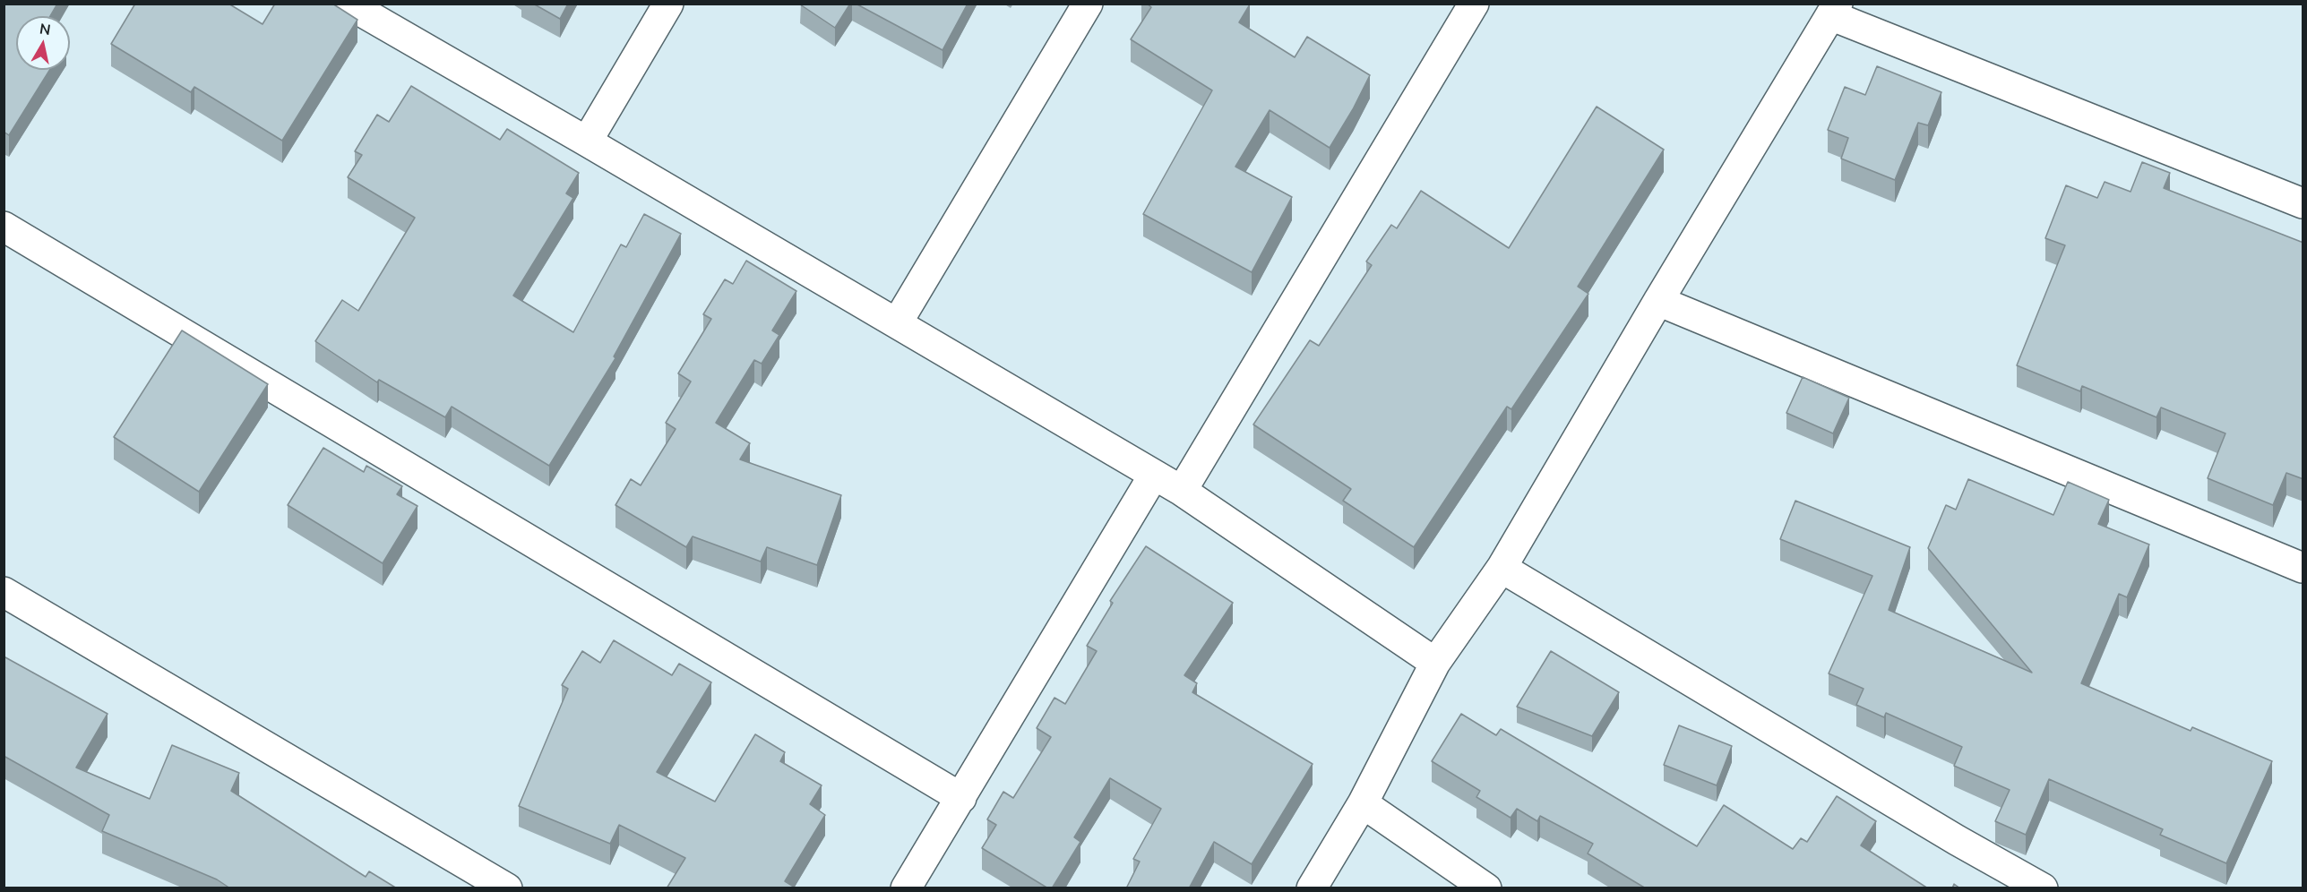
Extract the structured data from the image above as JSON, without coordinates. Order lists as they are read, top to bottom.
{
  "north": "top"
}
